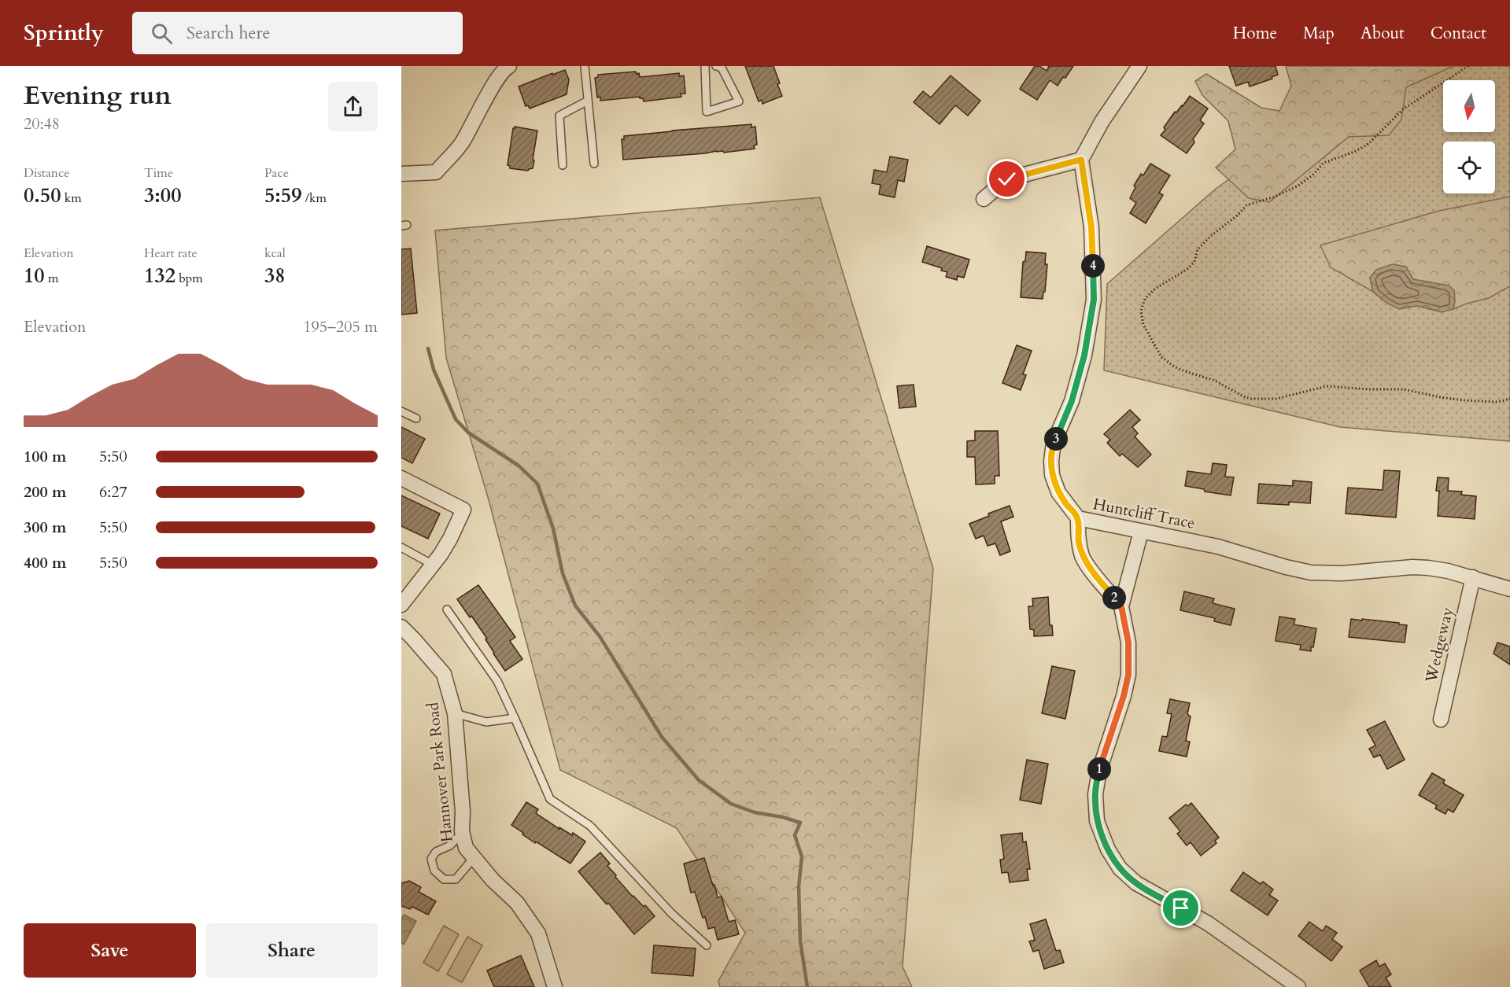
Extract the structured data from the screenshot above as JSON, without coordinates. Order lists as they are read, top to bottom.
{
  "streets": {
    "street": ["Huntcliff Trace", "Wedgeway", "Hannover Park Road"]
  },
  "crossings": [
    ["Huntcliff Trace", "Wedgeway"]
  ],
  "north": "bottom",
  "page": {
    "header": "Sprintly",
    "search": "Search here",
    "nav": [
      "Home",
      "Map",
      "About",
      "Contact"
    ],
    "heading": ["Evening run", "20:48"],
    "stats": [
      ["Distance", "0.50 km"],
      ["Time", "3:00"],
      ["Pace", "5:59 /km"],
      ["Elevation", "10 m"],
      ["Heart rate", "132 bpm"],
      ["kcal", "38"]
    ],
    "pins": [
      "4",
      "3",
      "2",
      "1"
    ],
    "chart": ["Elevation", "195–205 m"],
    "list": [
      {
        "name": "100 m",
        "note": "5:50"
      },
      {
        "name": "200 m",
        "note": "6:27"
      },
      {
        "name": "300 m",
        "note": "5:50"
      },
      {
        "name": "400 m",
        "note": "5:50"
      }
    ],
    "buttons": ["Save", "Share"]
  }
}
